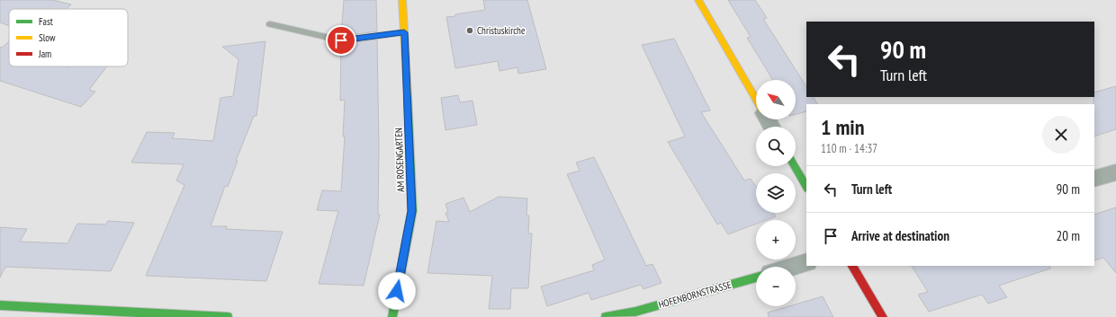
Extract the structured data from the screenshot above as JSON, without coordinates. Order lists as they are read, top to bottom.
{
  "streets": {
    "street": ["AM ROSENGARTEN", "HOFENBORNSTRASSE"]
  },
  "places": ["Christuskirche"],
  "legend": ["Fast", "Slow", "Jam"],
  "north": "top left",
  "page": {
    "turn": ["90 m", "Turn left"],
    "map_buttons": ["+", "−"],
    "heading": ["1 min", "110 m · 14:37"],
    "list": [
      {
        "name": "Turn left",
        "value": "90 m"
      },
      {
        "name": "Arrive at destination",
        "value": "20 m"
      }
    ]
  }
}
